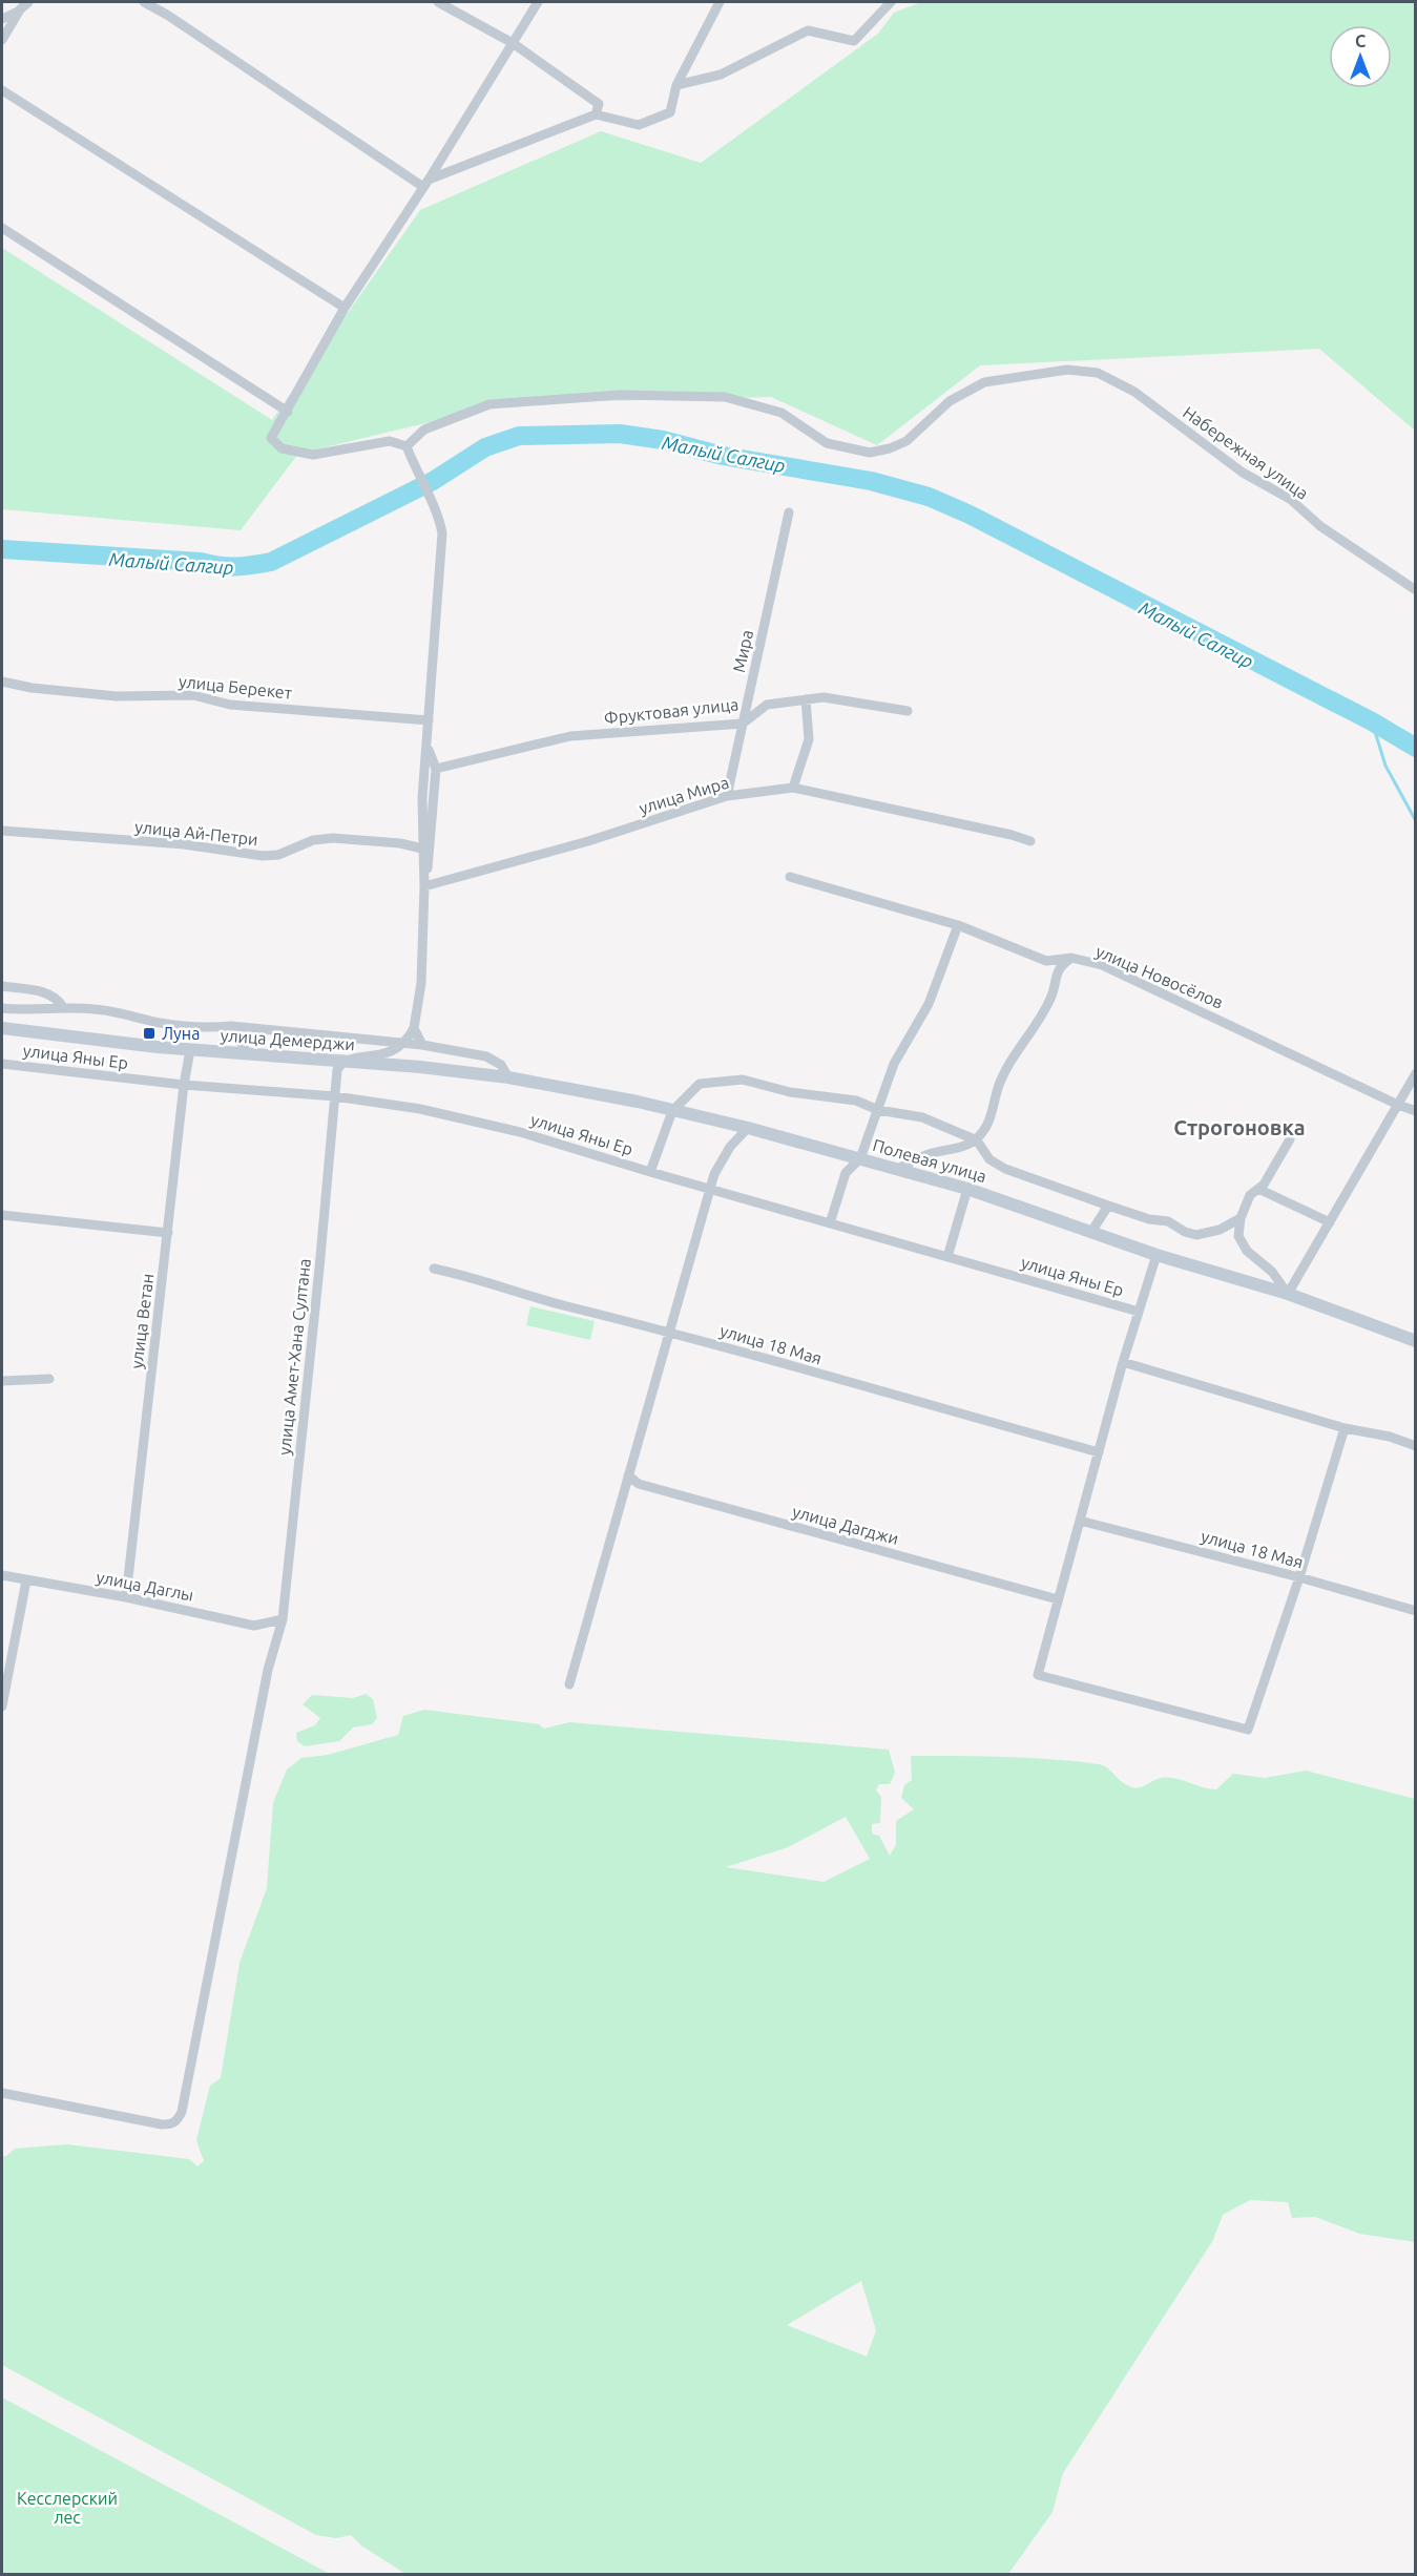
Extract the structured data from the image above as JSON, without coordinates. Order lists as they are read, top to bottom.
{
  "streets": {
    "main road": ["улица Демерджи", "Полевая улица"],
    "street": [
      "Набережная улица",
      "Мира",
      "улица Берекет",
      "Фруктовая улица",
      "улица Мира",
      "улица Ай-Петри",
      "улица Новосёлов",
      "улица Яны Ер",
      "улица Ветан",
      "улица 18 Мая",
      "улица Амет-Хана Султана",
      "улица Дагджи",
      "улица Даглы"
    ]
  },
  "crossings": [
    ["Мира", "Фруктовая улица"],
    ["Мира", "улица Мира"],
    ["улица Демерджи", "Полевая улица"],
    ["улица Демерджи", "улица Ветан"],
    ["улица Демерджи", "улица Амет-Хана Султана"],
    ["улица Яны Ер", "улица Ветан"],
    ["улица Яны Ер", "улица Амет-Хана Султана"],
    ["улица Ветан", "улица Даглы"],
    ["улица Амет-Хана Султана", "улица Даглы"]
  ],
  "districts": ["Строгоновка"],
  "water": ["Малый Салгир"],
  "parks": ["Кесслерский лес"],
  "places": {
    "transit": ["Луна"]
  },
  "north": "top"
}
